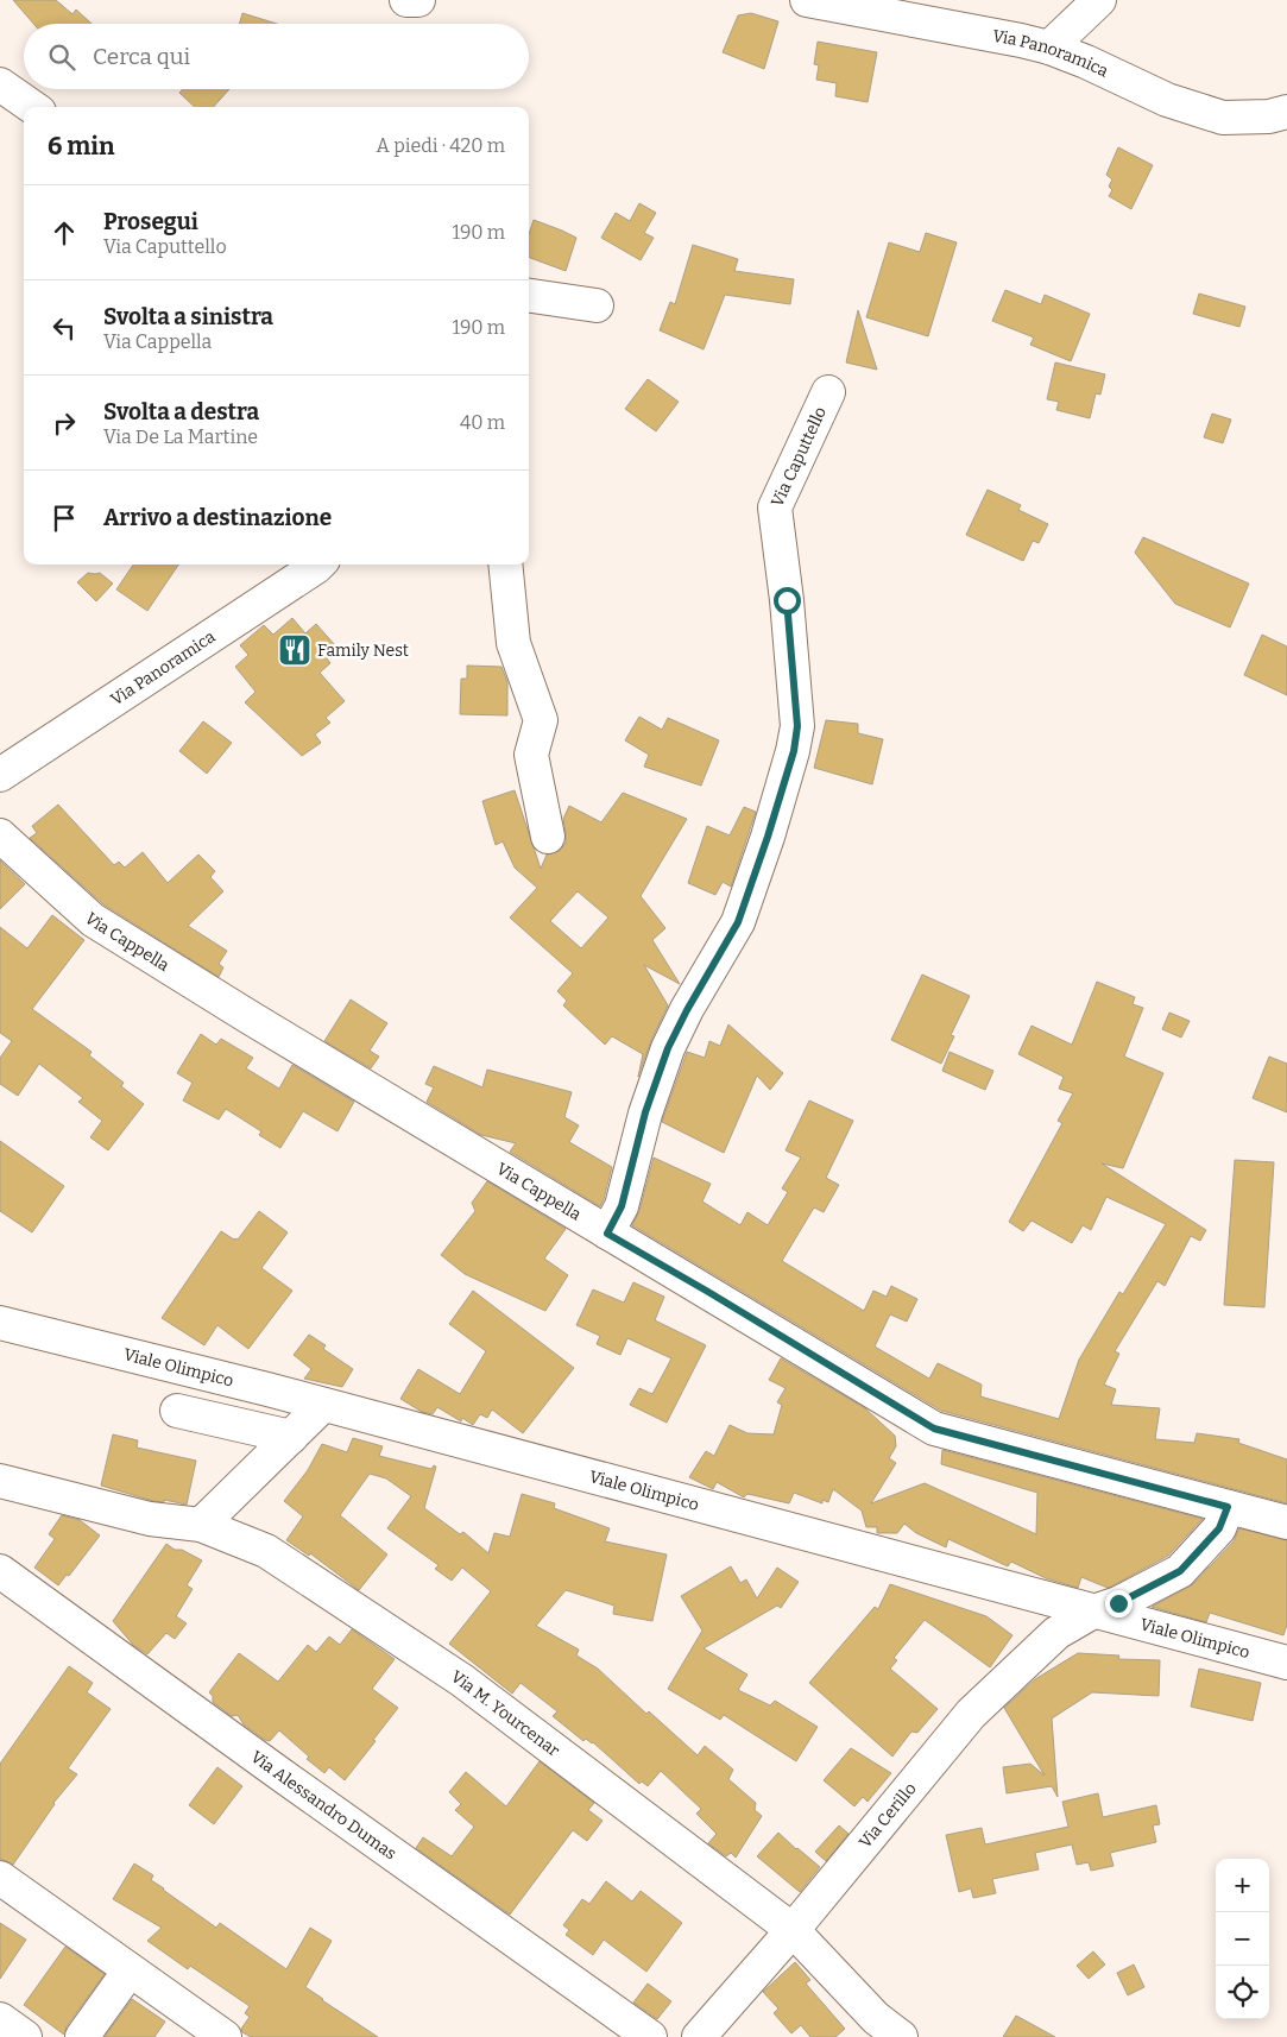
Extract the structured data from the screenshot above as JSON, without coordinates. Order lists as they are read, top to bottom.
{
  "streets": {
    "street": [
      "Via Panoramica",
      "Via Caputtello",
      "Via Cappella",
      "Viale Olimpico",
      "Via M. Yourcenar",
      "Via Alessandro Dumas",
      "Via Cerillo"
    ]
  },
  "crossings": [
    ["Via Caputtello", "Via Cappella"],
    ["Via Cappella", "Via Cerillo"],
    ["Viale Olimpico", "Via Cerillo"],
    ["Via M. Yourcenar", "Via Cerillo"]
  ],
  "places": {
    "restaurant": ["Family Nest"]
  },
  "page": {
    "search": "Cerca qui",
    "heading": ["6 min", "A piedi · 420 m"],
    "list": [
      ["Prosegui", "Via Caputtello", "190 m"],
      ["Svolta a sinistra", "Via Cappella", "190 m"],
      ["Svolta a destra", "Via De La Martine", "40 m"],
      "Arrivo a destinazione"
    ],
    "map_buttons": ["+", "−"]
  }
}
